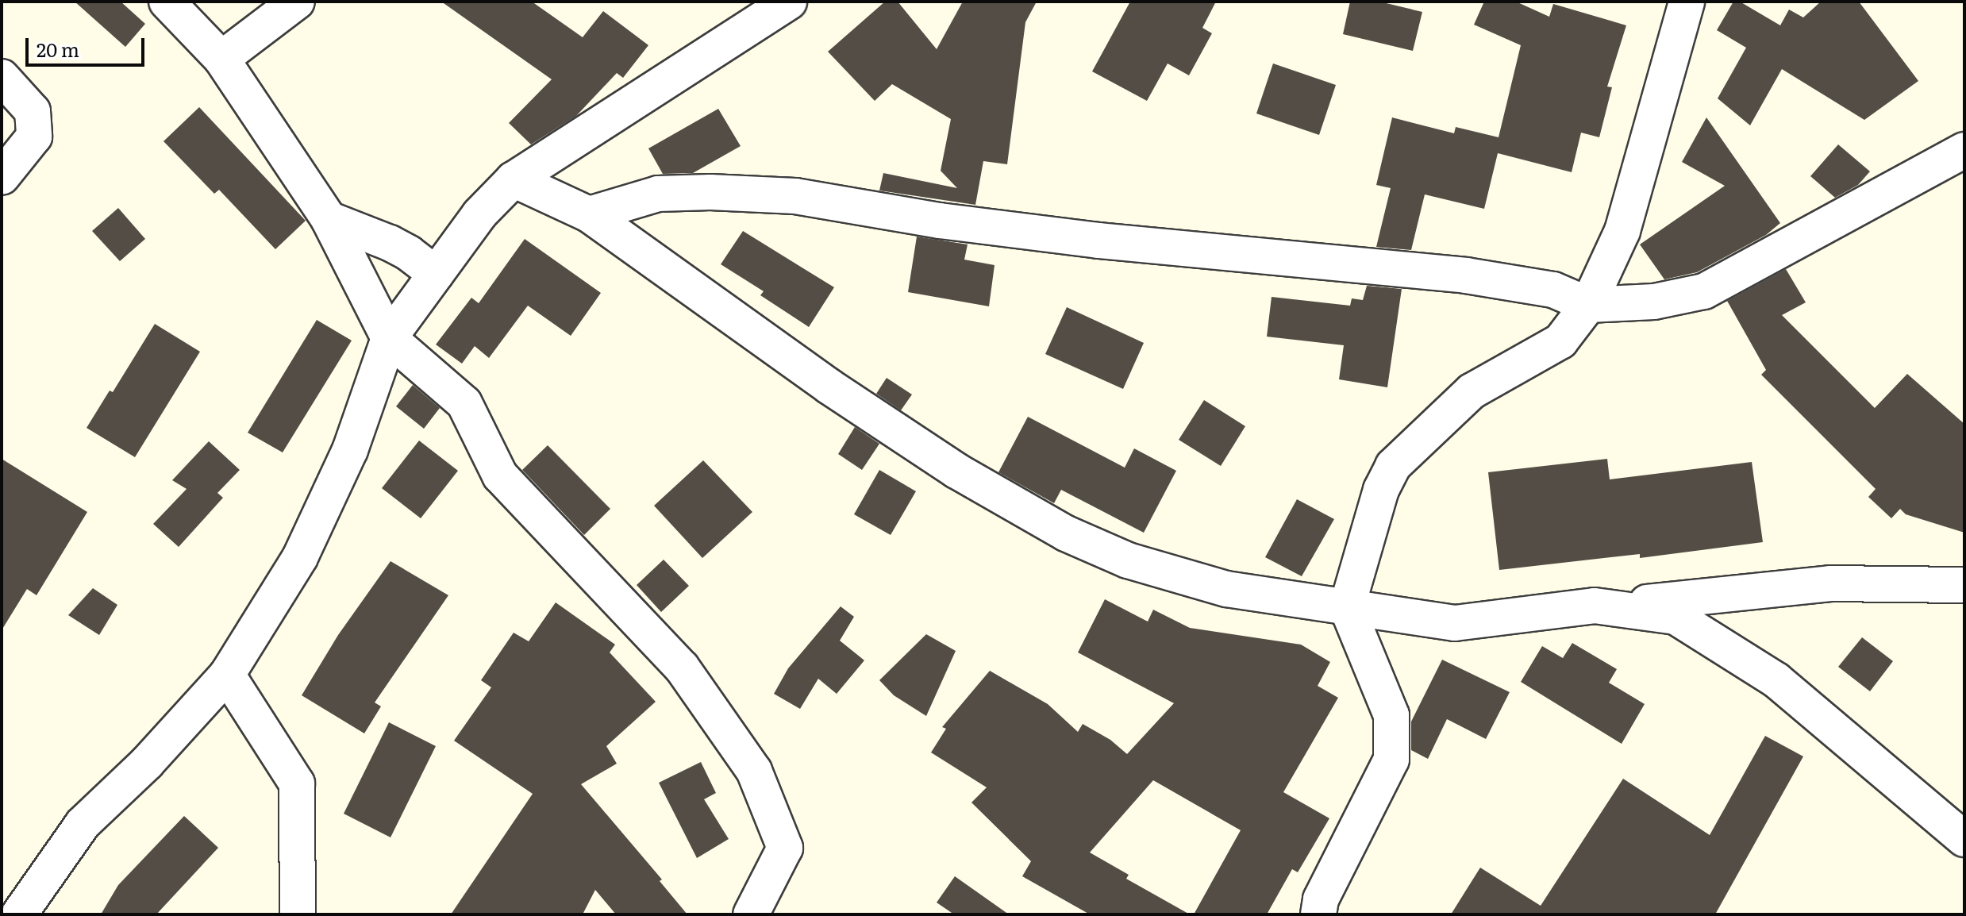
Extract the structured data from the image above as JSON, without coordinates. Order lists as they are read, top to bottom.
{
  "scale_bar": "20 m"
}
